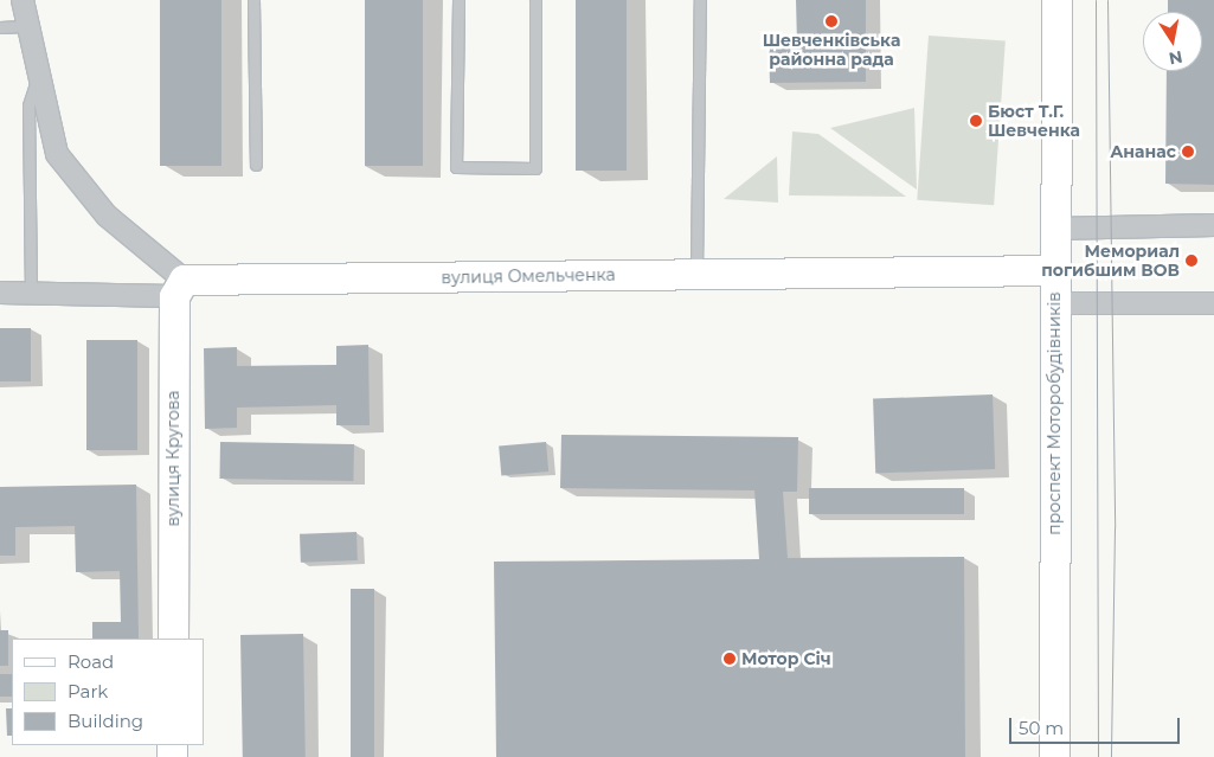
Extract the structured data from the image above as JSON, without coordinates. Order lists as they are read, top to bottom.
{
  "streets": {
    "street": ["вулиця Омельченка", "проспект Моторобудівників", "вулиця Кругова"]
  },
  "crossings": [
    ["вулиця Омельченка", "проспект Моторобудівників"],
    ["вулиця Омельченка", "вулиця Кругова"]
  ],
  "places": [
    "Шевченківська районна рада",
    "Бюст Т.Г. Шевченка",
    "Ананас",
    "Мемориал погибшим ВОВ",
    "Мотор Січ"
  ],
  "legend": ["Road", "Park", "Building"],
  "scale_bar": "50 m",
  "north": "bottom"
}
